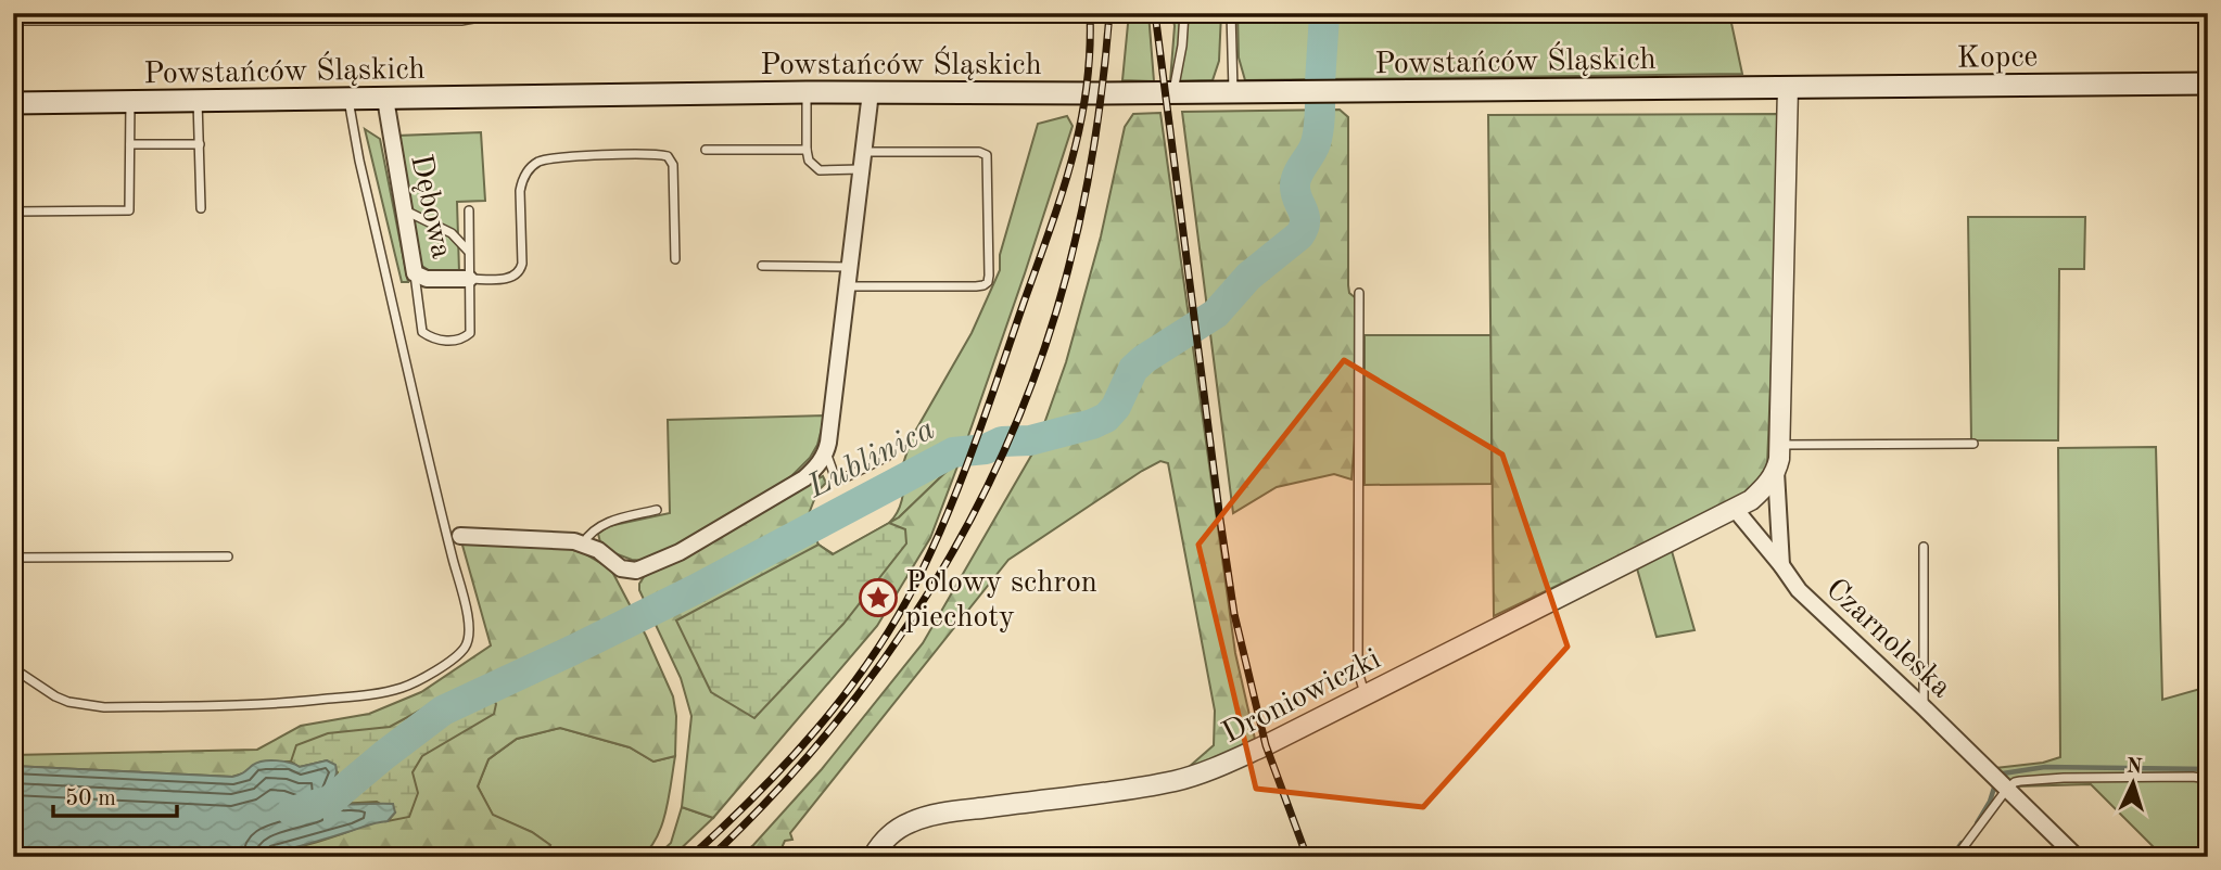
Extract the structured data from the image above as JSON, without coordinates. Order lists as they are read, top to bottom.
{
  "streets": {
    "main road": ["Kopce", "Powstańców Śląskich"],
    "street": ["Dębowa", "Czarnoleska", "Droniowiczki"]
  },
  "crossings": [
    ["Kopce", "Powstańców Śląskich"],
    ["Powstańców Śląskich", "Dębowa"],
    ["Czarnoleska", "Droniowiczki"]
  ],
  "water": ["Lublinica"],
  "places": {
    "place": ["Polowy schron piechoty"]
  },
  "scale_bar": "50 m",
  "north": "top"
}
